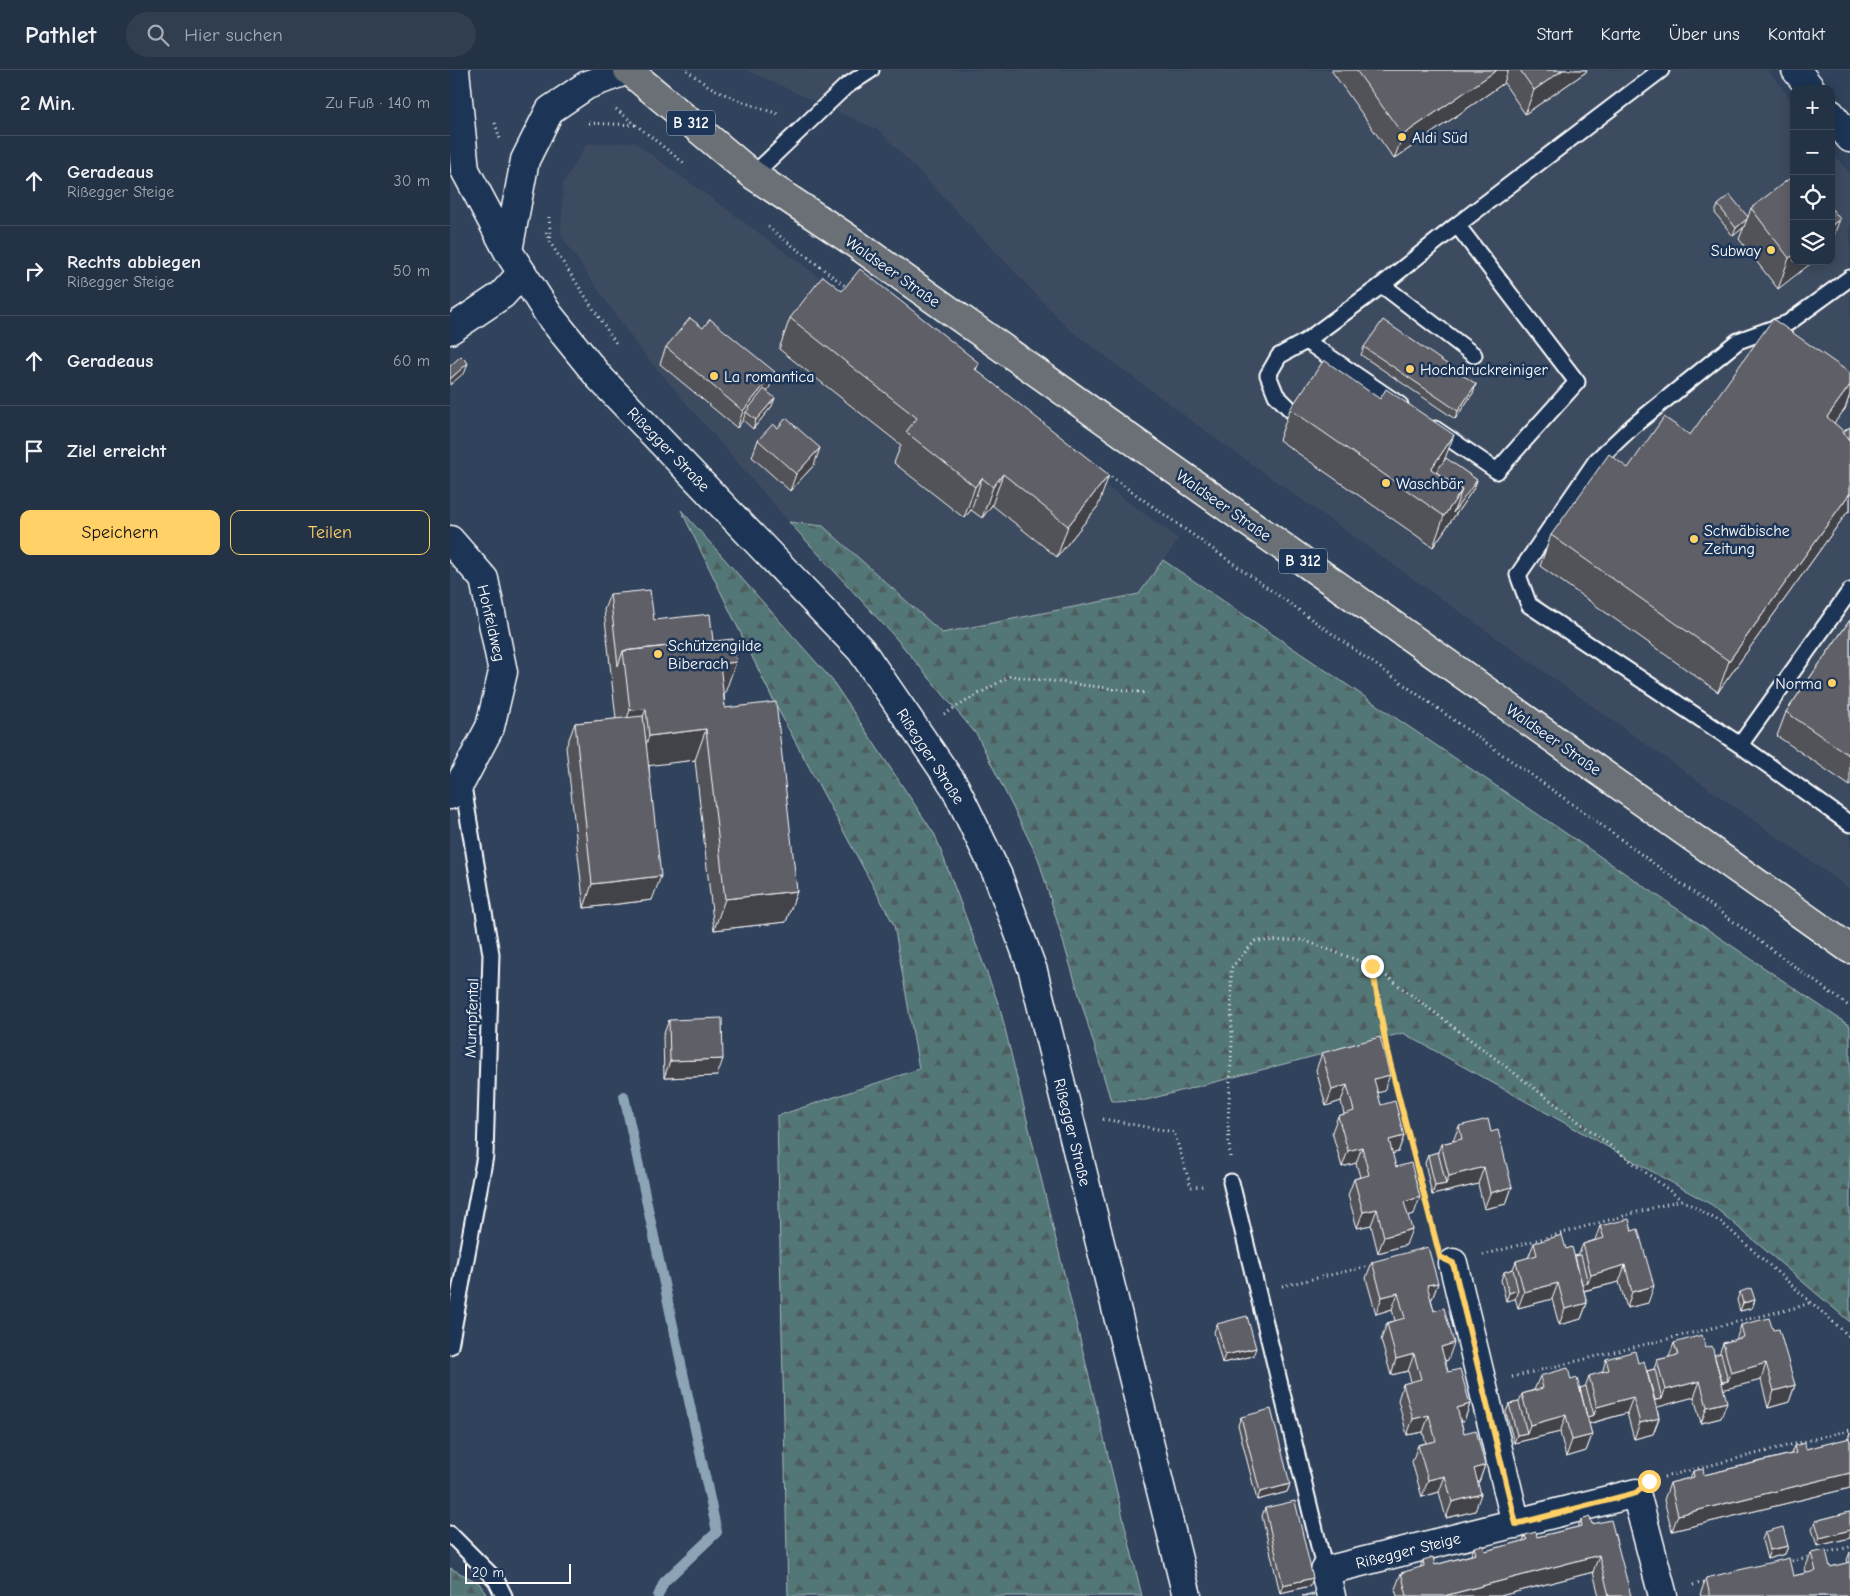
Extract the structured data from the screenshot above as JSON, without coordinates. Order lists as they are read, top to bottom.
{
  "streets": {
    "main road": ["B 312", "Waldseer Straße"],
    "street": ["Rißegger Straße", "Hohfeldweg", "Rißegger Steige"],
    "lane": ["Mumpfental"]
  },
  "crossings": [
    ["B 312", "Waldseer Straße"],
    ["B 312", "Rißegger Straße"],
    ["Hohfeldweg", "Mumpfental"]
  ],
  "places": [
    "Aldi Süd",
    "Subway",
    "Hochdruckreiniger",
    "La romantica",
    "Waschbär",
    "Schwäbische Zeitung",
    "Schützengilde Biberach",
    "Norma"
  ],
  "scale_bar": "20 m",
  "page": {
    "header": "Pathlet",
    "search": "Hier suchen",
    "nav": [
      "Start",
      "Karte",
      "Über uns",
      "Kontakt"
    ],
    "heading": ["2 Min.", "Zu Fuß · 140 m"],
    "map_buttons": ["+", "−"],
    "list": [
      ["Geradeaus", "Rißegger Steige", "30 m"],
      ["Rechts abbiegen", "Rißegger Steige", "50 m"],
      ["Geradeaus", "60 m"],
      "Ziel erreicht"
    ],
    "buttons": ["Speichern", "Teilen"],
    "scale": "20 m"
  }
}
